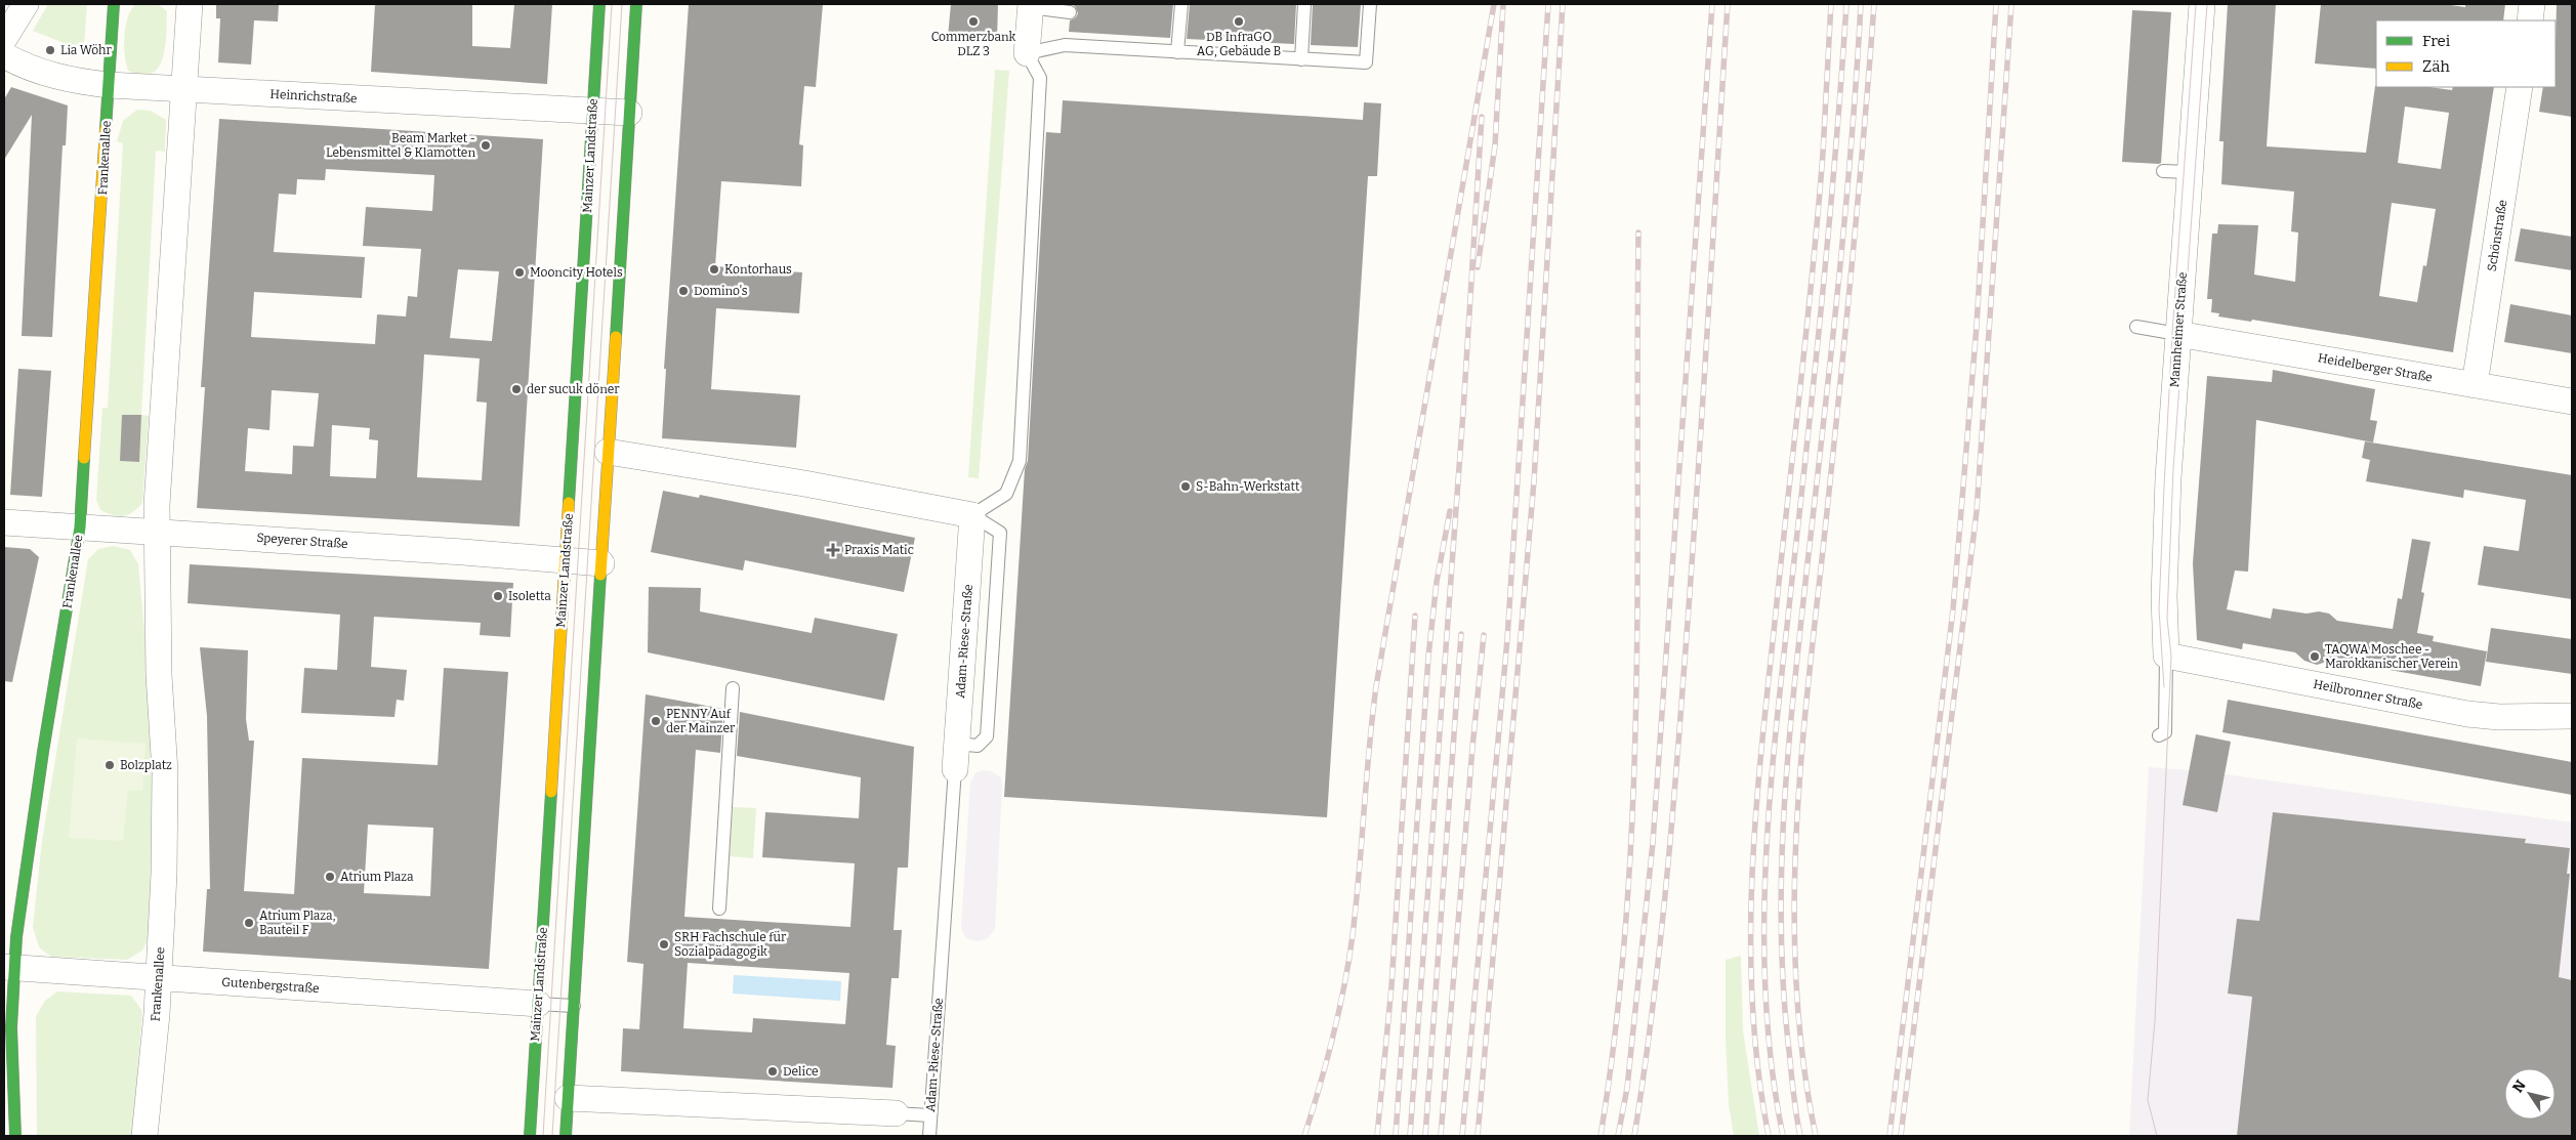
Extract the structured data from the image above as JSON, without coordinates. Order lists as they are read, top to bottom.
{
  "streets": {
    "main road": ["Mainzer Landstraße", "Frankenallee"],
    "street": [
      "Heinrichstraße",
      "Schönstraße",
      "Mannheimer Straße",
      "Heidelberger Straße",
      "Speyerer Straße",
      "Adam-Riese-Straße",
      "Heilbronner Straße",
      "Gutenbergstraße"
    ]
  },
  "crossings": [
    ["Heinrichstraße", "Mainzer Landstraße"],
    ["Heinrichstraße", "Frankenallee"],
    ["Mainzer Landstraße", "Speyerer Straße"],
    ["Mainzer Landstraße", "Gutenbergstraße"],
    ["Frankenallee", "Speyerer Straße"],
    ["Frankenallee", "Gutenbergstraße"],
    ["Schönstraße", "Heidelberger Straße"],
    ["Mannheimer Straße", "Heidelberger Straße"],
    ["Mannheimer Straße", "Heilbronner Straße"]
  ],
  "places": {
    "other": [
      "Commerzbank DLZ 3",
      "DB InfraGO AG, Gebäude B",
      "Lia Wöhr",
      "Beam Market - Lebensmittel & Klamotten",
      "Kontorhaus",
      "Mooncity Hotels",
      "Domino's",
      "der sucuk döner",
      "S-Bahn-Werkstatt",
      "Isoletta",
      "TAQWA Moschee - Marokkanischer Verein",
      "PENNY Auf der Mainzer",
      "Bolzplatz",
      "Atrium Plaza",
      "Atrium Plaza, Bauteil F",
      "SRH Fachschule für Sozialpädagogik",
      "Delice"
    ],
    "health": ["Praxis Matic"]
  },
  "legend": ["Frei", "Zäh"],
  "north": "top left"
}
